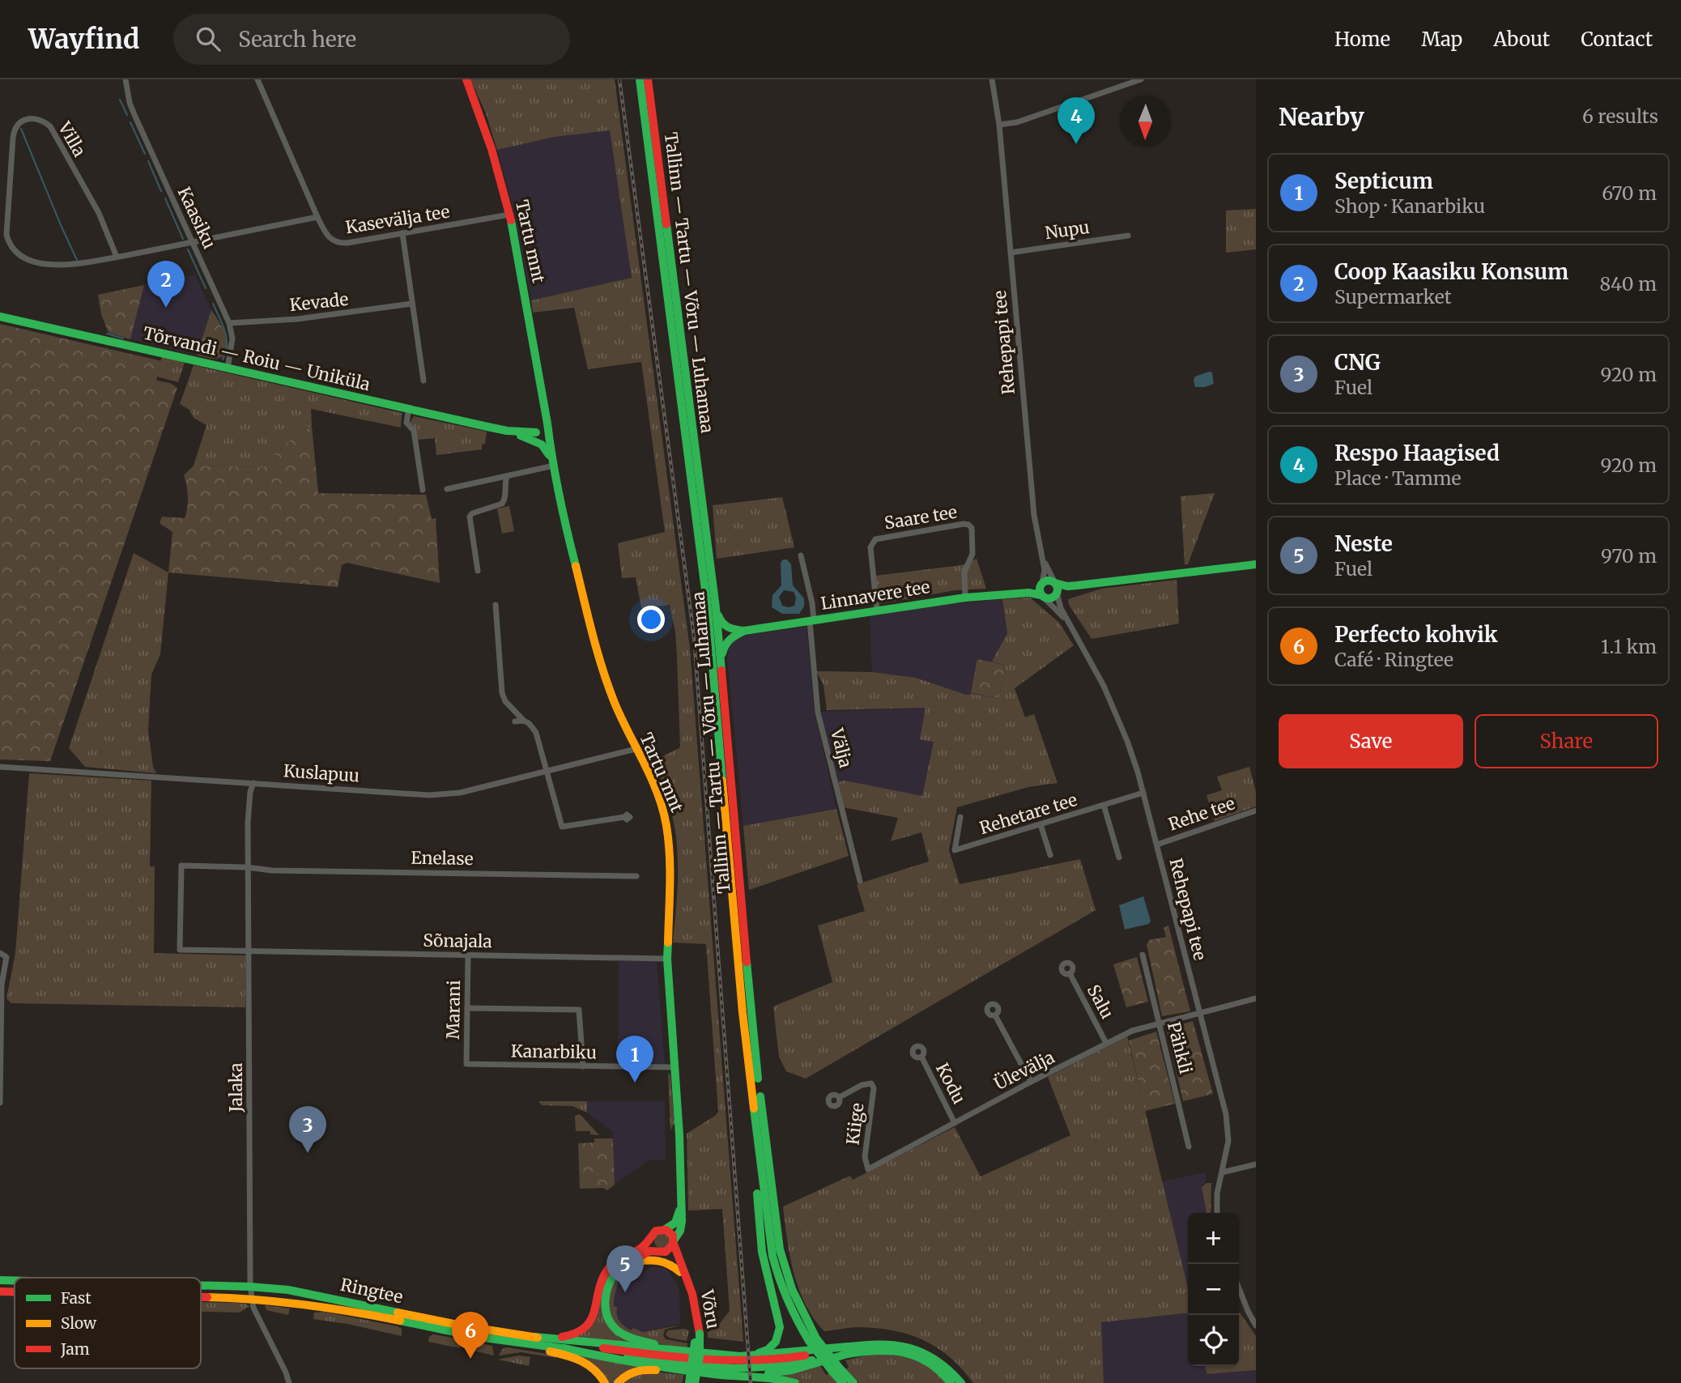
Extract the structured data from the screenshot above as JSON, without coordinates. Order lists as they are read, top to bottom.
{
  "streets": {
    "main road": [
      "Tartu mnt",
      "Tallinn — Tartu — Võru — Luhamaa",
      "Tõrvandi — Roiu — Uniküla",
      "Linnavere tee",
      "Ringtee",
      "Võru"
    ],
    "street": [
      "Villa",
      "Kaasiku",
      "Kasevälja tee",
      "Nupu",
      "Kevade",
      "Rehepapi tee",
      "Saare tee",
      "Välja",
      "Kuslapuu",
      "Rehetare tee",
      "Rehe tee",
      "Enelase",
      "Sõnajala",
      "Salu",
      "Marani",
      "Pähkli",
      "Kanarbiku",
      "Ülevälja",
      "Kodu",
      "Jalaka",
      "Kiige"
    ]
  },
  "crossings": [
    ["Villa", "Kaasiku"],
    ["Villa", "Kasevälja tee"],
    ["Kaasiku", "Kevade"],
    ["Kaasiku", "Tõrvandi — Roiu — Uniküla"],
    ["Kasevälja tee", "Tartu mnt"],
    ["Nupu", "Rehepapi tee"],
    ["Tartu mnt", "Tõrvandi — Roiu — Uniküla"],
    ["Tartu mnt", "Kuslapuu"],
    ["Tartu mnt", "Sõnajala"],
    ["Tartu mnt", "Kanarbiku"],
    ["Rehepapi tee", "Linnavere tee"],
    ["Rehepapi tee", "Rehetare tee"],
    ["Rehepapi tee", "Rehe tee"],
    ["Rehepapi tee", "Ülevälja"],
    ["Saare tee", "Linnavere tee"],
    ["Linnavere tee", "Välja"],
    ["Kuslapuu", "Jalaka"],
    ["Enelase", "Sõnajala"],
    ["Enelase", "Jalaka"],
    ["Sõnajala", "Marani"],
    ["Sõnajala", "Jalaka"],
    ["Salu", "Ülevälja"],
    ["Marani", "Kanarbiku"],
    ["Pähkli", "Ülevälja"],
    ["Ülevälja", "Kodu"],
    ["Ülevälja", "Kiige"],
    ["Jalaka", "Ringtee"]
  ],
  "legend": ["Fast", "Slow", "Jam"],
  "north": "bottom",
  "page": {
    "header": "Wayfind",
    "search": "Search here",
    "nav": [
      "Home",
      "Map",
      "About",
      "Contact"
    ],
    "heading": ["Nearby", "6 results"],
    "pins": [
      "4",
      "2",
      "1",
      "3",
      "5",
      "6"
    ],
    "list": [
      {
        "mark": "1",
        "name": "Septicum",
        "note": "Shop · Kanarbiku",
        "value": "670 m"
      },
      {
        "mark": "2",
        "name": "Coop Kaasiku Konsum",
        "note": "Supermarket",
        "value": "840 m"
      },
      {
        "mark": "3",
        "name": "CNG",
        "note": "Fuel",
        "value": "920 m"
      },
      {
        "mark": "4",
        "name": "Respo Haagised",
        "note": "Place · Tamme",
        "value": "920 m"
      },
      {
        "mark": "5",
        "name": "Neste",
        "note": "Fuel",
        "value": "970 m"
      },
      {
        "mark": "6",
        "name": "Perfecto kohvik",
        "note": "Café · Ringtee",
        "value": "1.1 km"
      }
    ],
    "buttons": ["Save", "Share"],
    "map_buttons": ["+", "−"]
  }
}
